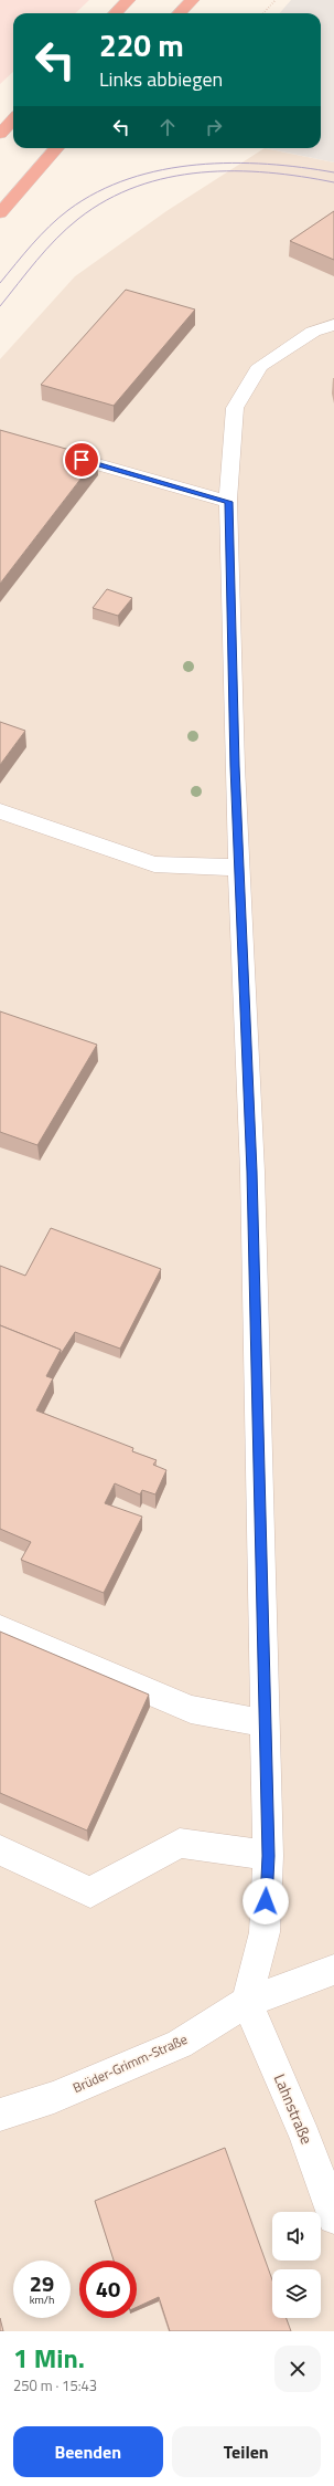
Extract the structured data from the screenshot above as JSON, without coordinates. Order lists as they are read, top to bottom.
{
  "streets": {
    "street": ["Brüder-Grimm-Straße", "Lahnstraße"]
  },
  "crossings": [
    ["Brüder-Grimm-Straße", "Lahnstraße"]
  ],
  "page": {
    "turn": ["220 m", "Links abbiegen"],
    "speed": "29 km/h",
    "limit": "40",
    "heading": ["1 Min.", "250 m · 15:43"],
    "buttons": ["Beenden", "Teilen"]
  }
}
